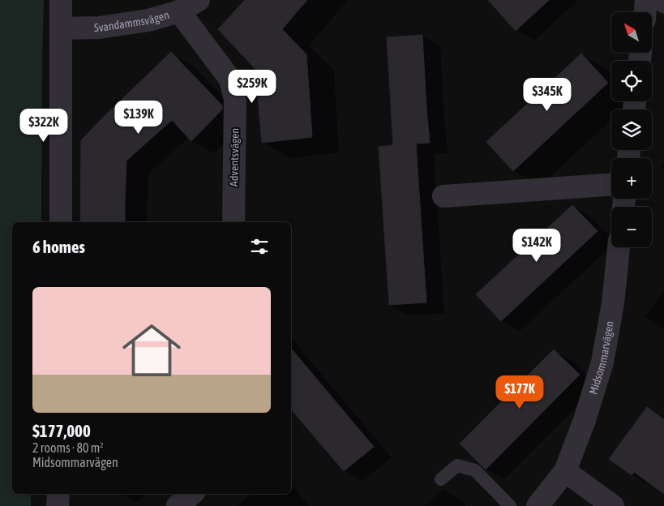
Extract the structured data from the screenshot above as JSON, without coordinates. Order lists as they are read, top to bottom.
{
  "streets": {
    "street": ["Svandammsvägen", "Adventsvägen", "Midsommarvägen"]
  },
  "crossings": [
    ["Svandammsvägen", "Adventsvägen"]
  ],
  "north": "top left",
  "page": {
    "map_buttons": ["+", "−"],
    "price": [
      "$259K",
      "$345K",
      "$139K",
      "$322K",
      "$142K",
      "$177K"
    ],
    "heading": "6 homes",
    "list": [
      {
        "name": "$177,000",
        "note": "2 rooms · 80 m² · Midsommarvägen"
      }
    ]
  }
}
